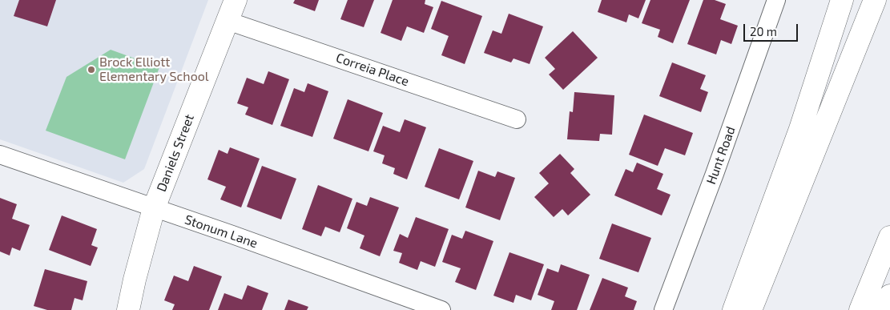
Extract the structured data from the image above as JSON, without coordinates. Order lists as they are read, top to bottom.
{
  "streets": {
    "main road": ["Daniels Street"],
    "street": ["Correia Place", "Hunt Road", "Stonum Lane"]
  },
  "crossings": [
    ["Correia Place", "Daniels Street"],
    ["Daniels Street", "Stonum Lane"]
  ],
  "places": ["Brock Elliott Elementary School"],
  "scale_bar": "20 m"
}
